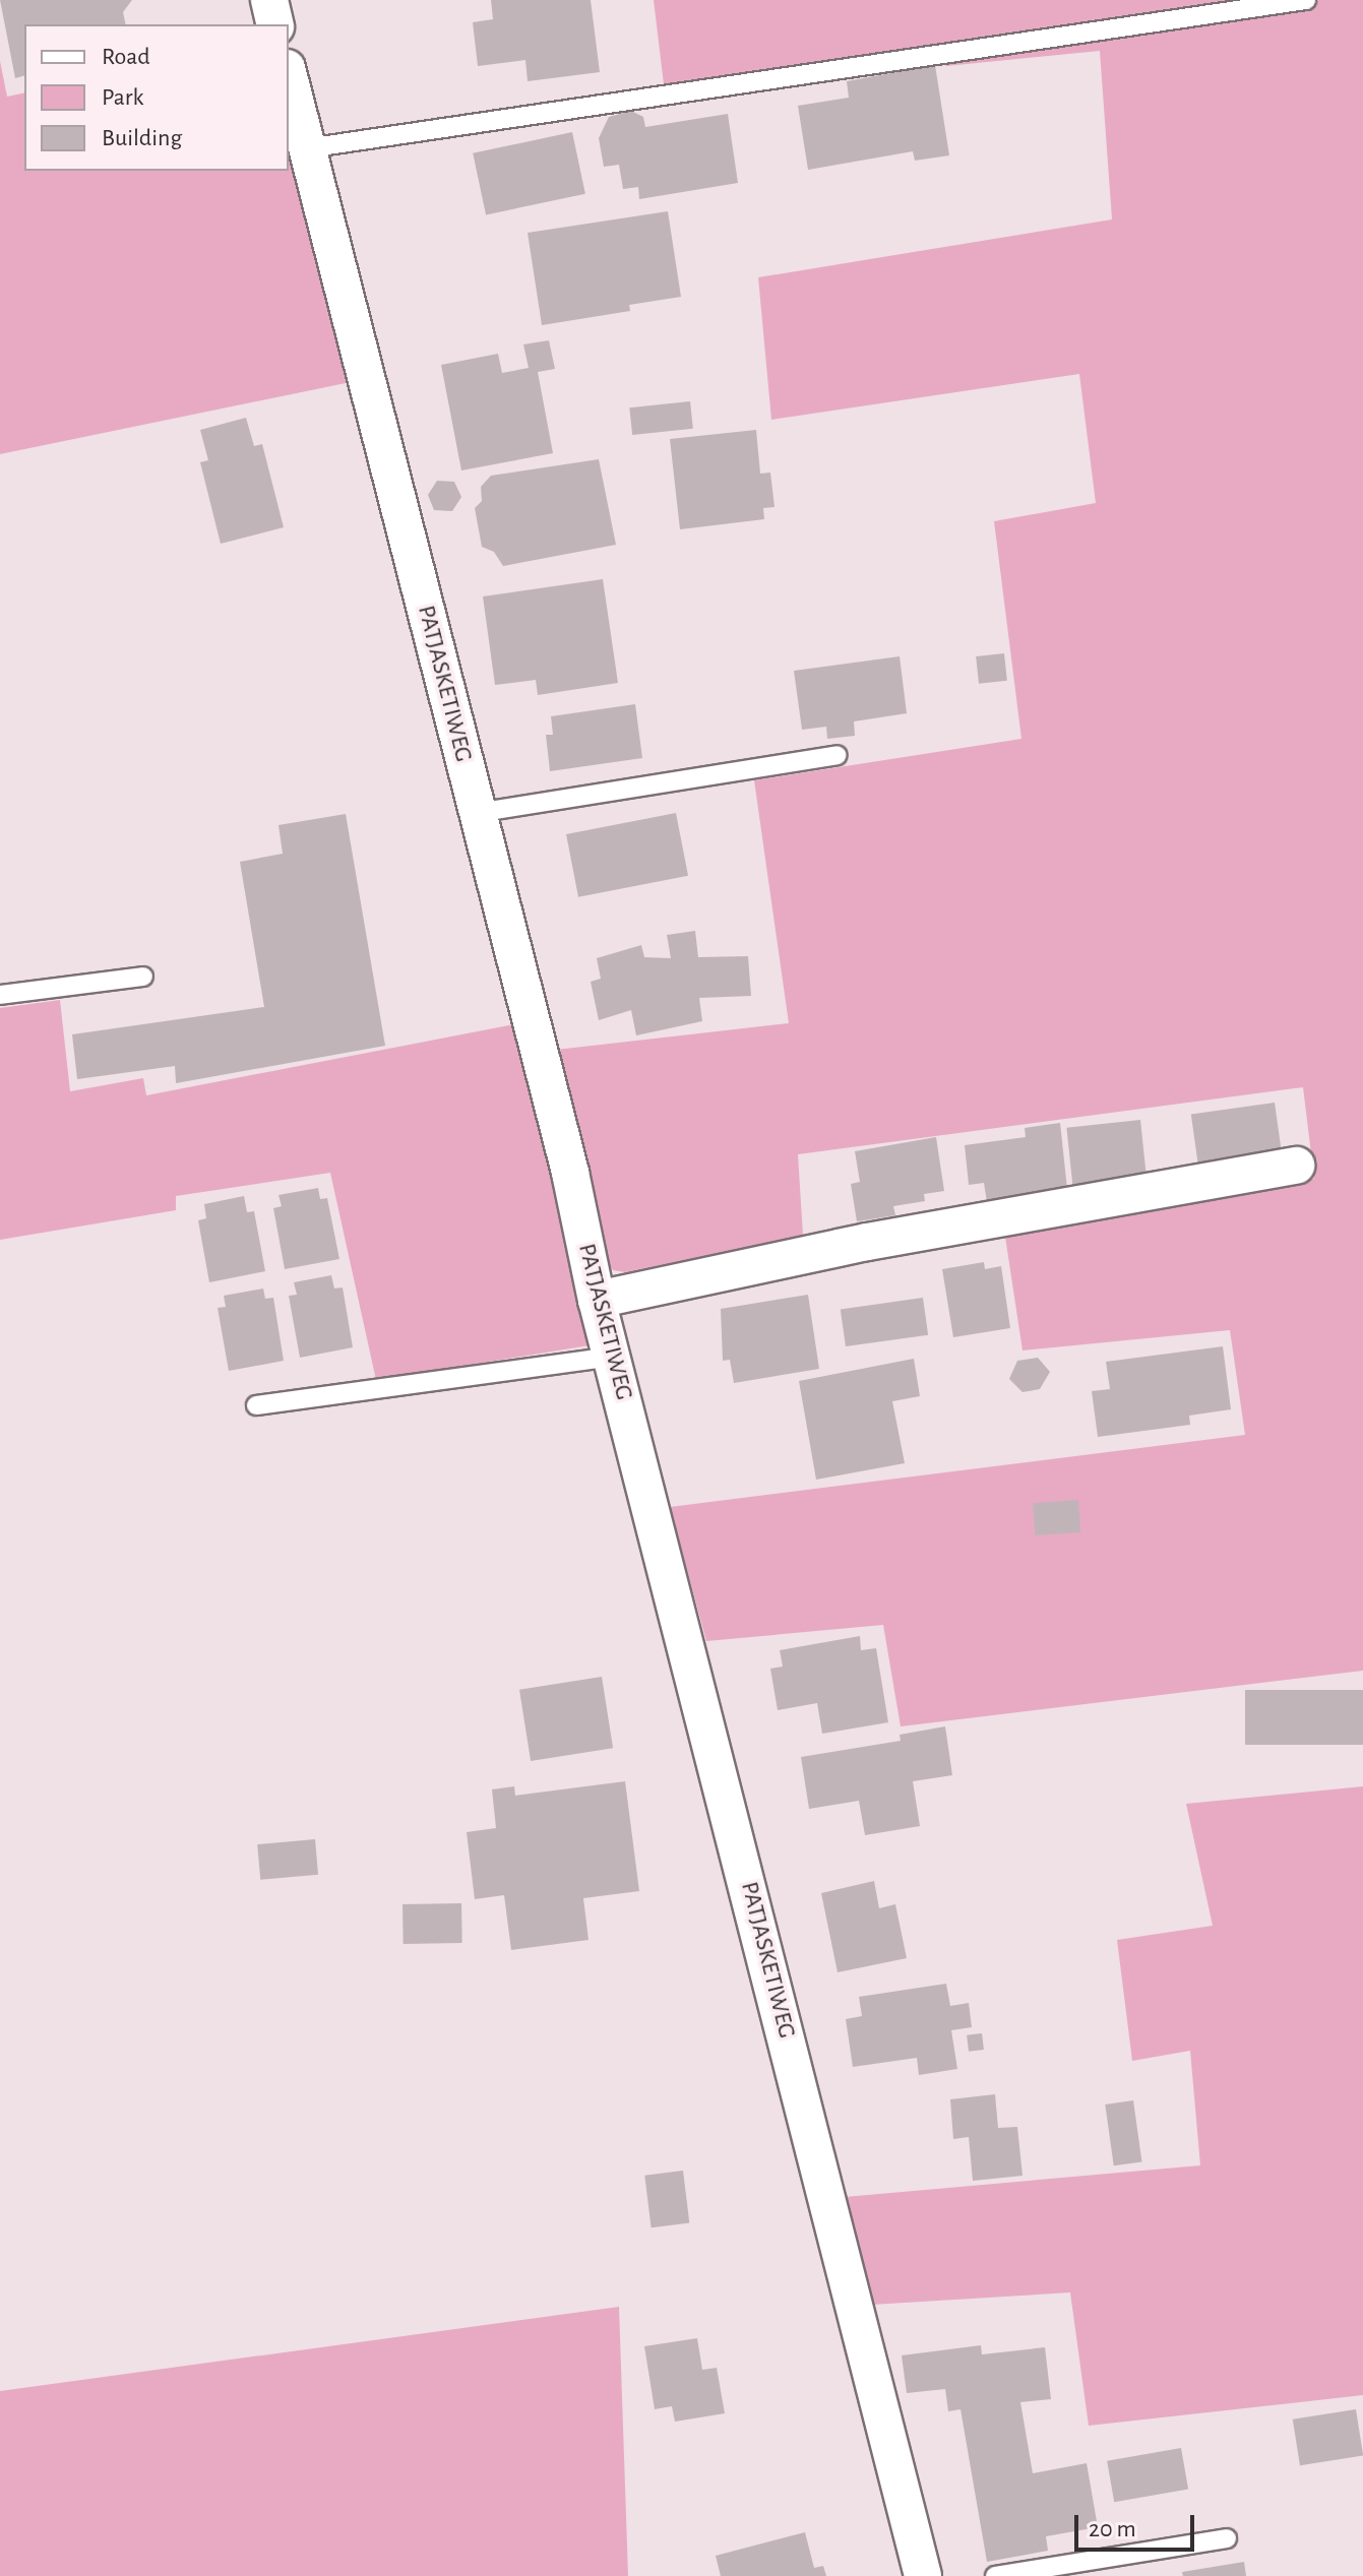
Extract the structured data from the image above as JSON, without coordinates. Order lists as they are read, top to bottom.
{
  "streets": {
    "street": ["PATJASKETIWEG"]
  },
  "legend": ["Road", "Park", "Building"],
  "scale_bar": "20 m"
}
